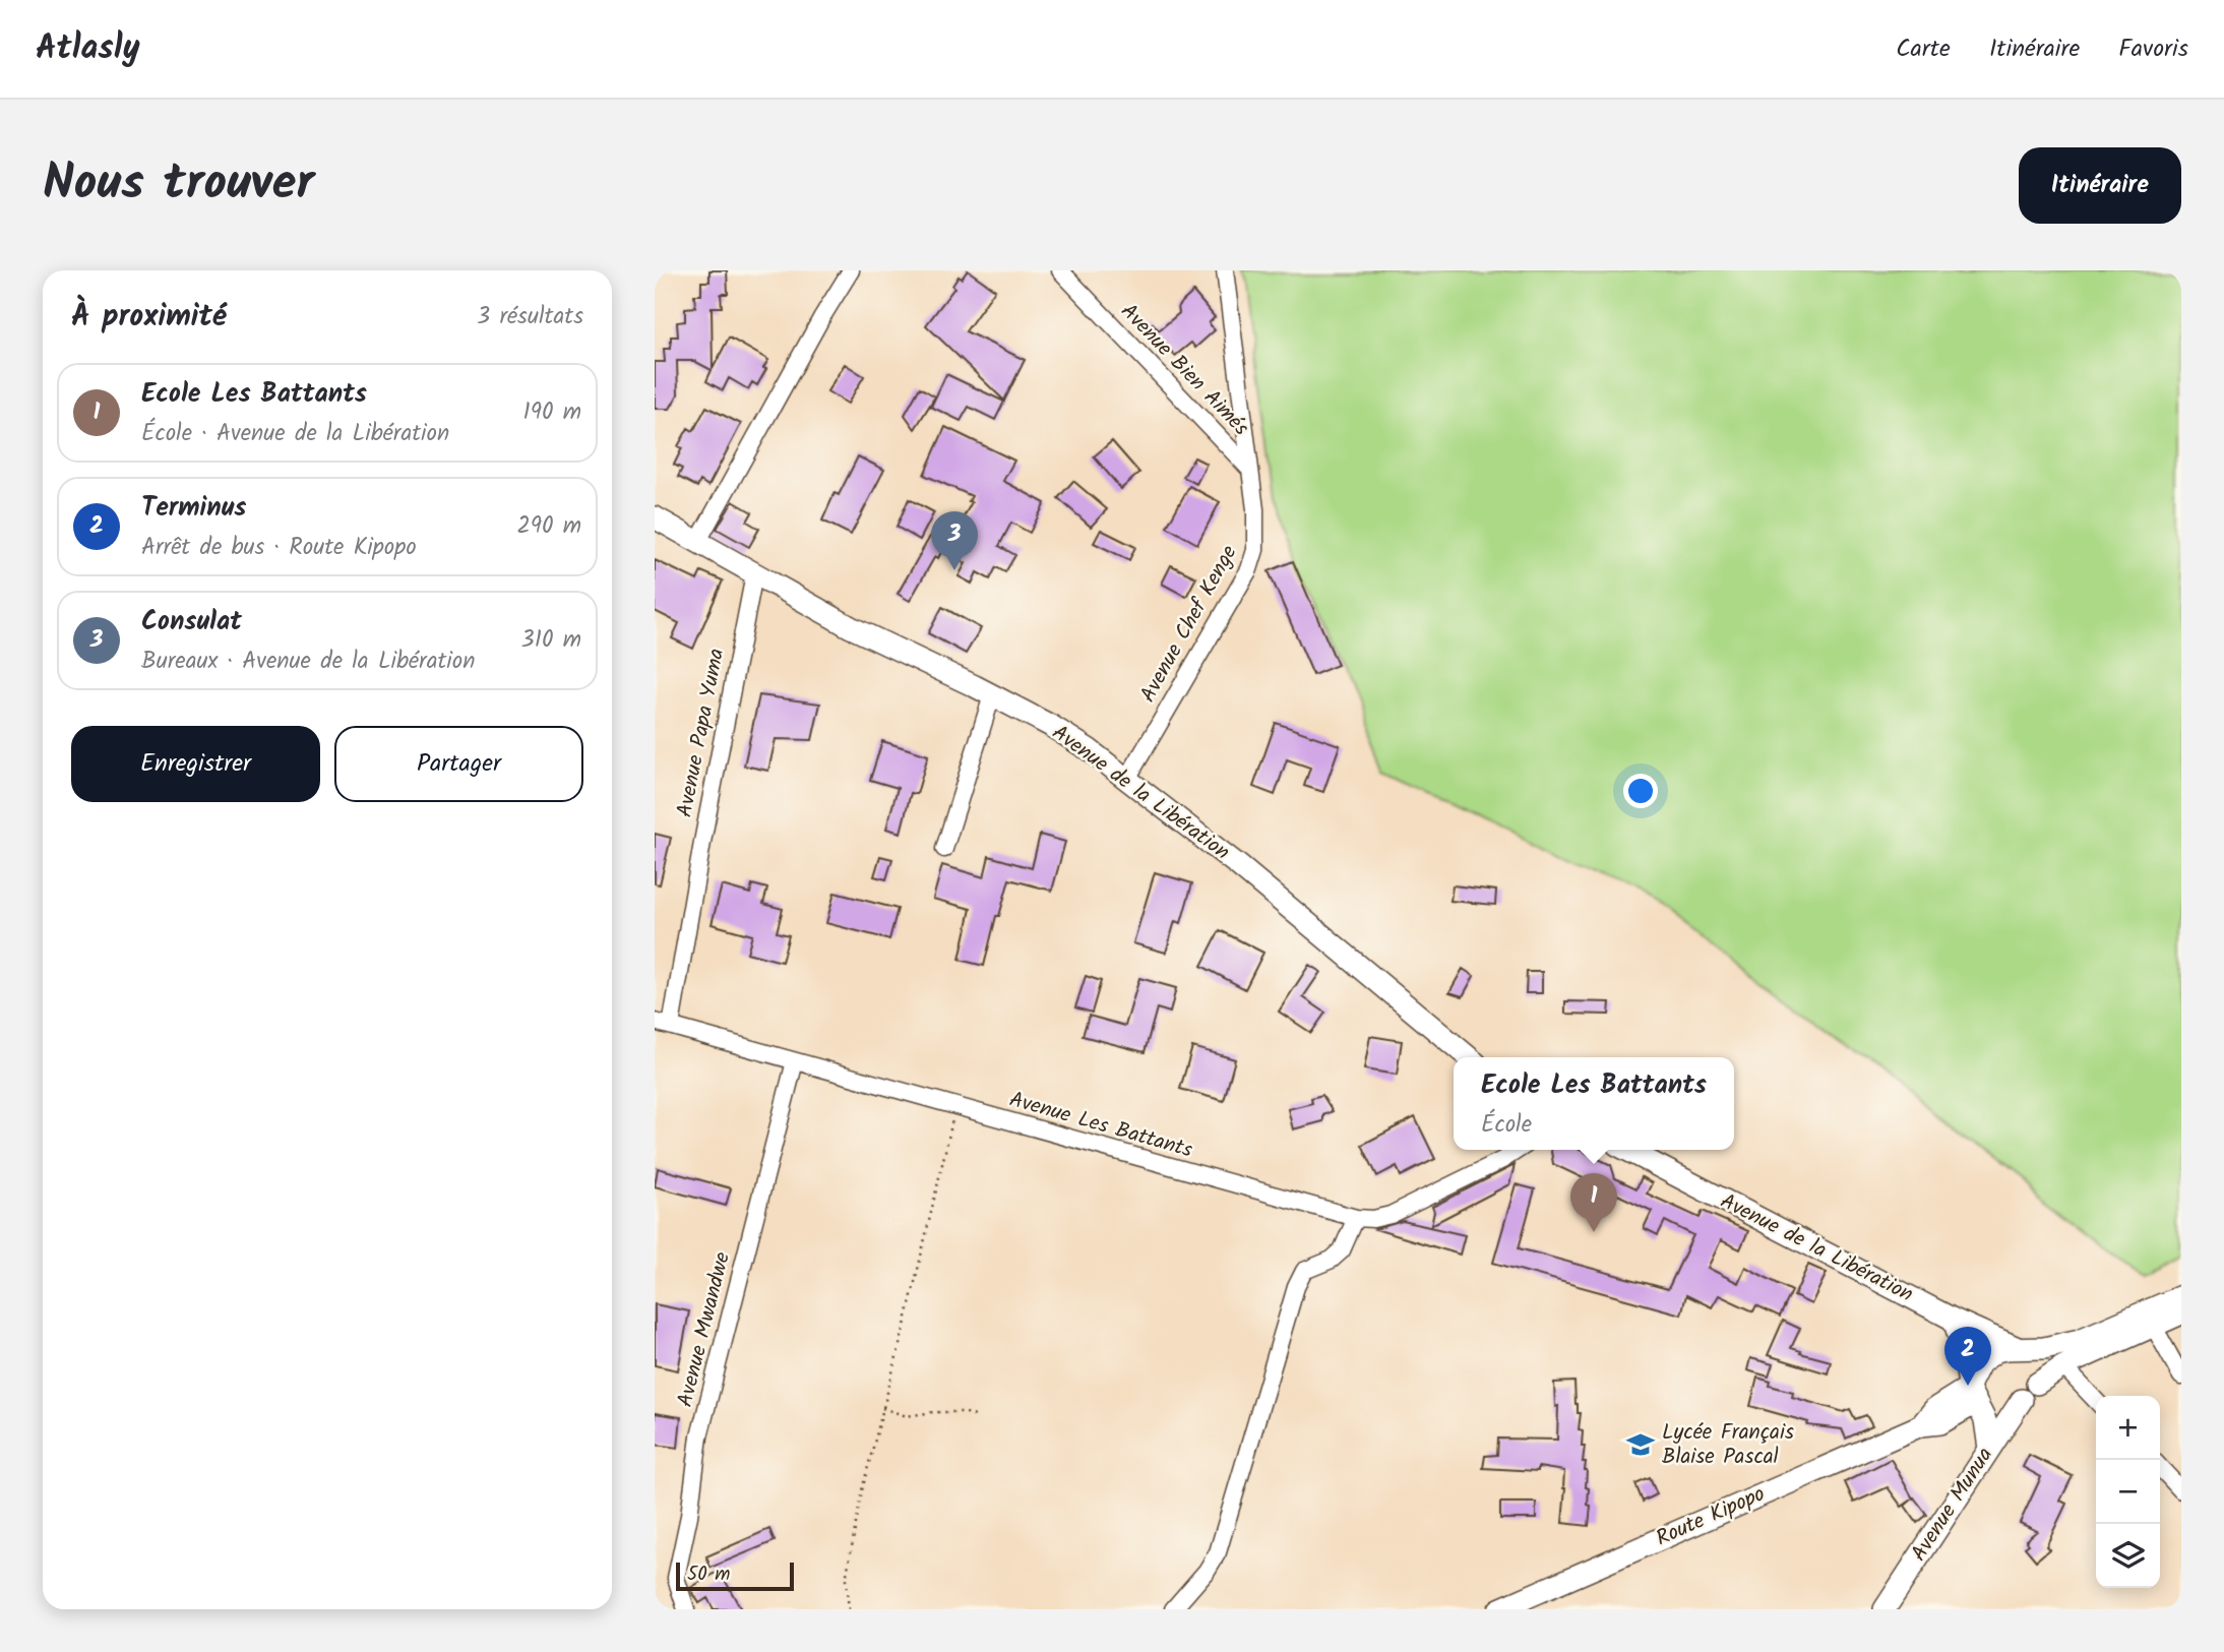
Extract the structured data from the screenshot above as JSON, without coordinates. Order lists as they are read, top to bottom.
{
  "streets": {
    "street": [
      "Avenue Bien Aimés",
      "Avenue Chef Kenge",
      "Avenue Papa Yuma",
      "Avenue de la Libération",
      "Avenue Les Battants",
      "Avenue Mwandwe",
      "Avenue Munua",
      "Route Kipopo"
    ]
  },
  "crossings": [
    ["Avenue Bien Aimés", "Avenue Chef Kenge"],
    ["Avenue Chef Kenge", "Avenue de la Libération"],
    ["Avenue Papa Yuma", "Avenue de la Libération"],
    ["Avenue Papa Yuma", "Avenue Les Battants"],
    ["Avenue de la Libération", "Avenue Munua"],
    ["Avenue de la Libération", "Route Kipopo"],
    ["Avenue Les Battants", "Avenue Mwandwe"],
    ["Avenue Munua", "Route Kipopo"]
  ],
  "places": {
    "school or university": ["Lycée Français Blaise Pascal"]
  },
  "scale_bar": "50 m",
  "page": {
    "header": "Atlasly",
    "nav": ["Carte", "Itinéraire", "Favoris"],
    "title": "Nous trouver",
    "buttons": [
      "Itinéraire",
      ["Enregistrer", "Partager"]
    ],
    "heading": ["À proximité", "3 résultats"],
    "list": [
      {
        "mark": "1",
        "name": "Ecole Les Battants",
        "note": "École · Avenue de la Libération",
        "value": "190 m"
      },
      {
        "mark": "2",
        "name": "Terminus",
        "note": "Arrêt de bus · Route Kipopo",
        "value": "290 m"
      },
      {
        "mark": "3",
        "name": "Consulat",
        "note": "Bureaux · Avenue de la Libération",
        "value": "310 m"
      }
    ],
    "pins": ["3", "1", "2"],
    "popup": ["Ecole Les Battants", "École"],
    "map_buttons": ["+", "−"],
    "scale": "50 m"
  }
}
